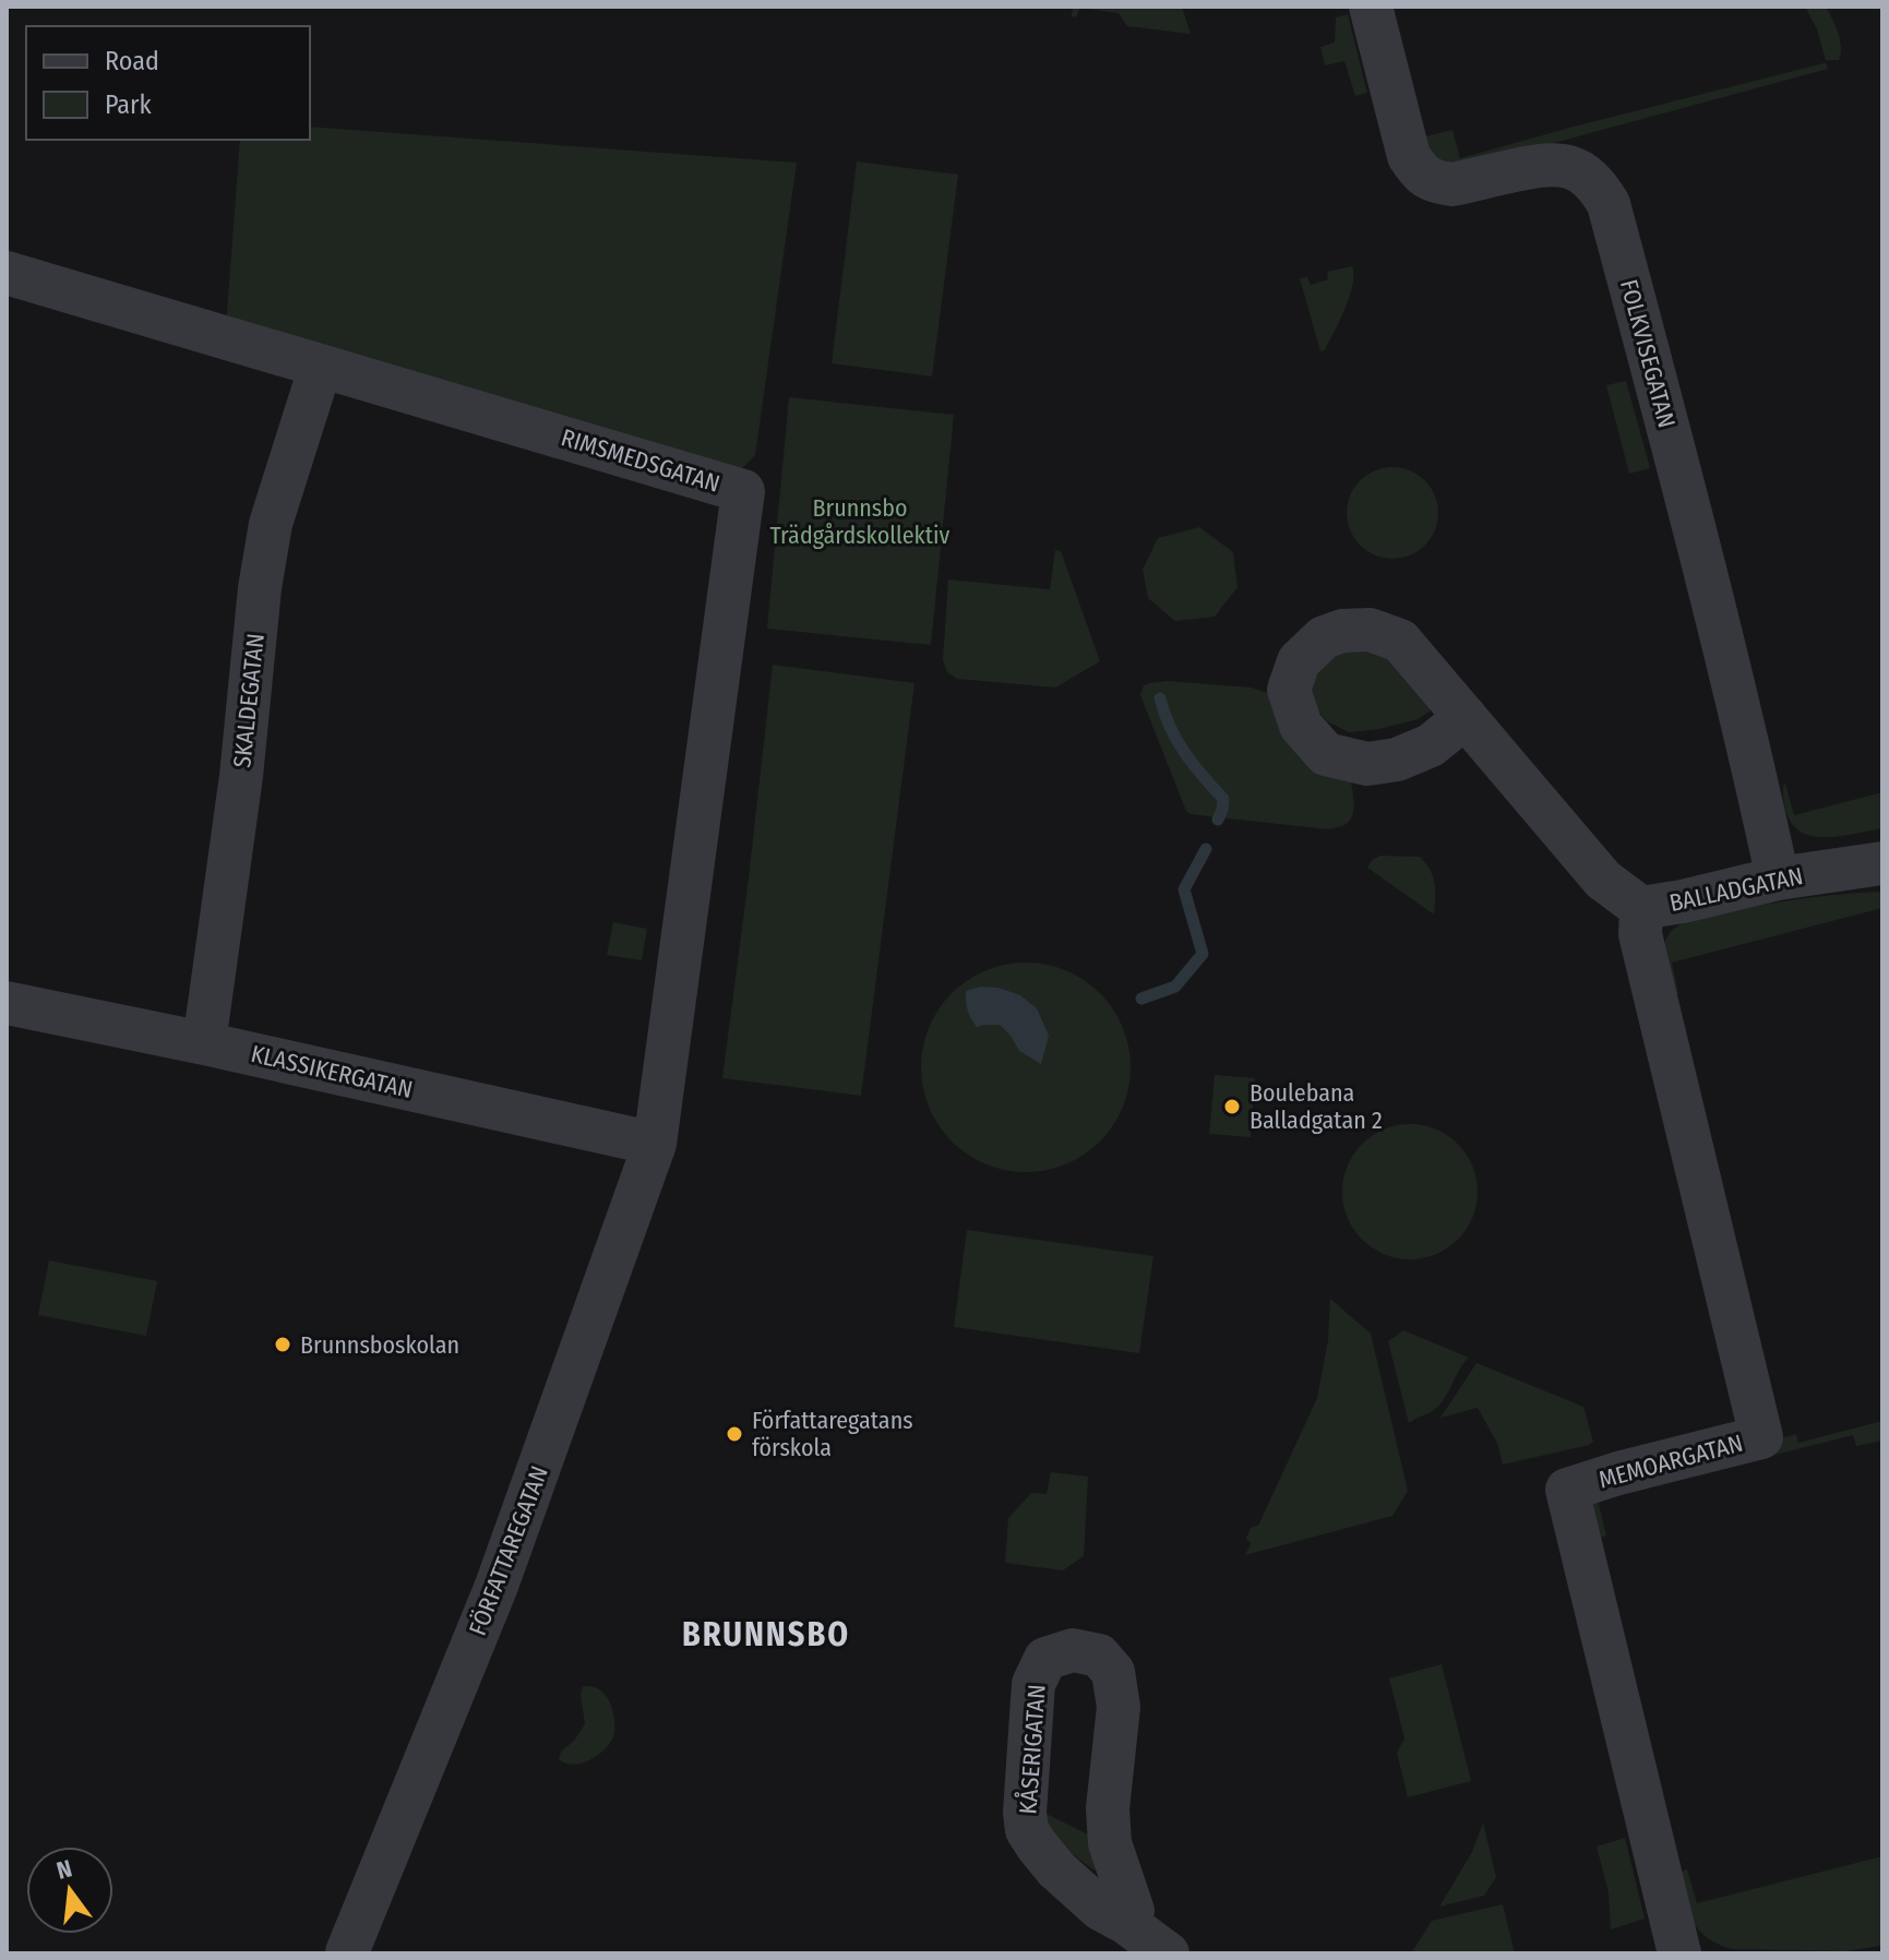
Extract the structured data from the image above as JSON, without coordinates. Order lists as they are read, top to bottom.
{
  "streets": {
    "street": [
      "FOLKVISEGATAN",
      "RIMSMEDSGATAN",
      "SKALDEGATAN",
      "BALLADGATAN",
      "KLASSIKERGATAN",
      "MEMOARGATAN",
      "FÖRFATTAREGATAN",
      "KÅSERIGATAN"
    ]
  },
  "crossings": [
    ["FOLKVISEGATAN", "BALLADGATAN"],
    ["RIMSMEDSGATAN", "SKALDEGATAN"],
    ["RIMSMEDSGATAN", "KLASSIKERGATAN"],
    ["RIMSMEDSGATAN", "FÖRFATTAREGATAN"],
    ["SKALDEGATAN", "KLASSIKERGATAN"],
    ["BALLADGATAN", "MEMOARGATAN"],
    ["KLASSIKERGATAN", "FÖRFATTAREGATAN"]
  ],
  "districts": ["BRUNNSBO"],
  "parks": ["Brunnsbo Trädgårdskollektiv"],
  "places": ["Boulebana Balladgatan 2", "Brunnsboskolan", "Författaregatans förskola"],
  "legend": ["Road", "Park"],
  "north": "top"
}
